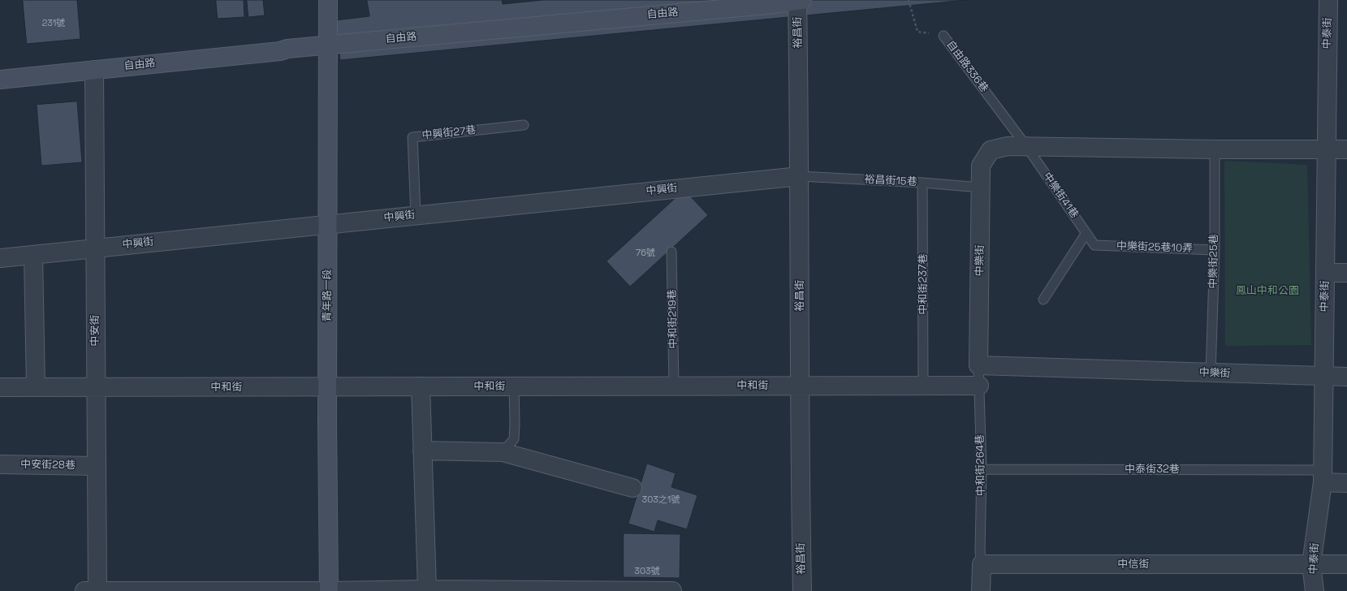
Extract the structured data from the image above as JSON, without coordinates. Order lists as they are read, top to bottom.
{
  "streets": {
    "street": [
      "自由路",
      "裕昌街",
      "中泰街",
      "中興街",
      "中樂街",
      "青年路一段",
      "中安街",
      "中和街",
      "中安街28巷",
      "中信街"
    ],
    "lane": [
      "自由路336巷",
      "中興街27巷",
      "裕昌街15巷",
      "中樂街41巷",
      "中樂街25巷10弄",
      "中樂街25巷",
      "中和街237巷",
      "中和街219巷",
      "中和街264巷",
      "中泰街32巷"
    ]
  },
  "crossings": [
    ["自由路", "裕昌街"],
    ["自由路", "青年路一段"],
    ["自由路", "中安街"],
    ["裕昌街", "裕昌街15巷"],
    ["裕昌街", "中興街"],
    ["裕昌街", "中和街"],
    ["中泰街", "中樂街"],
    ["中泰街", "中泰街32巷"],
    ["中泰街", "中信街"],
    ["自由路336巷", "中樂街41巷"],
    ["自由路336巷", "中樂街"],
    ["中興街27巷", "中興街"],
    ["裕昌街15巷", "中興街"],
    ["裕昌街15巷", "中樂街"],
    ["裕昌街15巷", "中和街237巷"],
    ["中興街", "青年路一段"],
    ["中興街", "中安街"],
    ["中樂街41巷", "中樂街25巷10弄"],
    ["中樂街41巷", "中樂街"],
    ["中樂街25巷10弄", "中樂街25巷"],
    ["中樂街", "中樂街25巷"],
    ["中樂街", "中和街264巷"],
    ["中和街237巷", "中和街"],
    ["青年路一段", "中和街"],
    ["中和街219巷", "中和街"],
    ["中安街", "中和街"],
    ["中安街", "中安街28巷"],
    ["中和街", "中和街264巷"],
    ["中和街264巷", "中泰街32巷"],
    ["中和街264巷", "中信街"]
  ],
  "parks": ["鳳山中和公園"],
  "house_numbers": [
    "231號",
    "76號",
    "303之1號",
    "303號"
  ]
}
